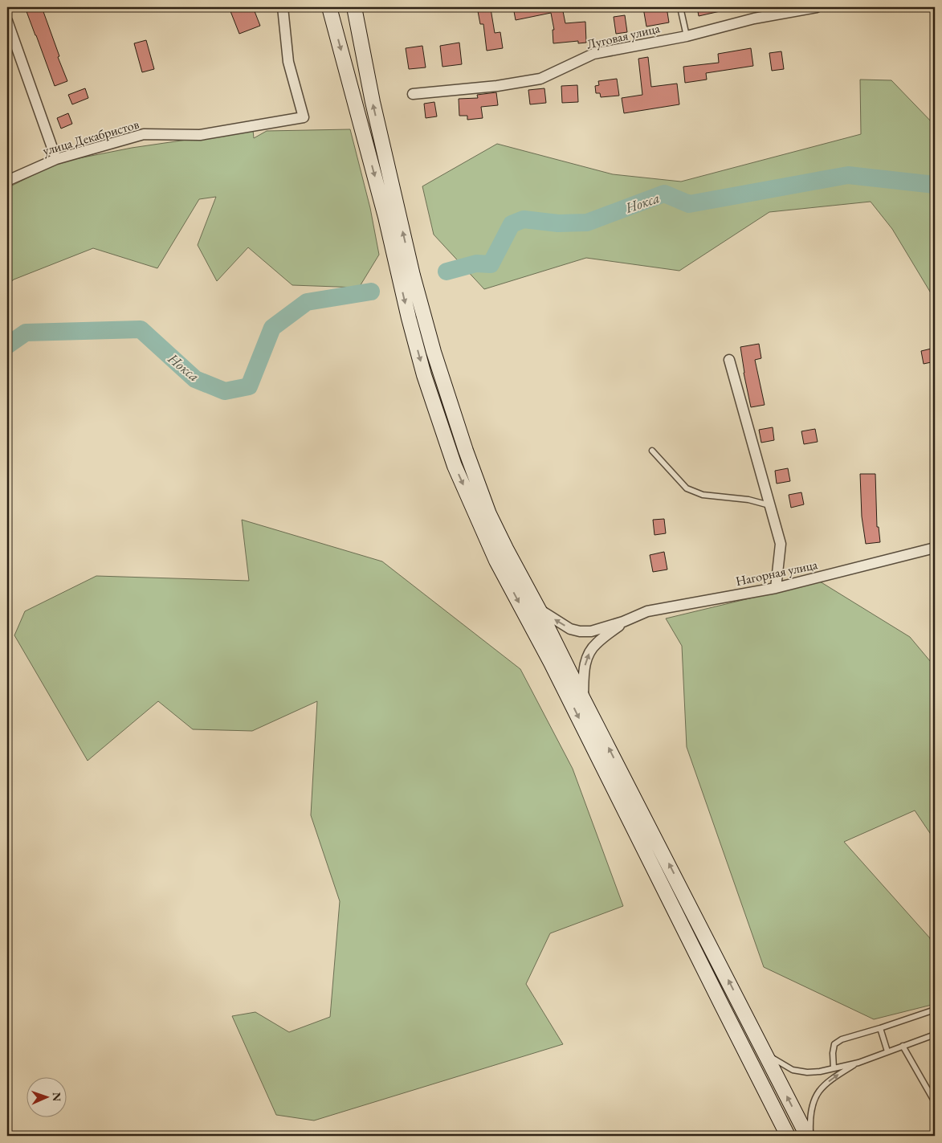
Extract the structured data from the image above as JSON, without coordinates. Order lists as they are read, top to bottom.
{
  "streets": {
    "street": ["Луговая улица", "улица Декабристов", "Нагорная улица"]
  },
  "water": ["Нокса"],
  "north": "right"
}
